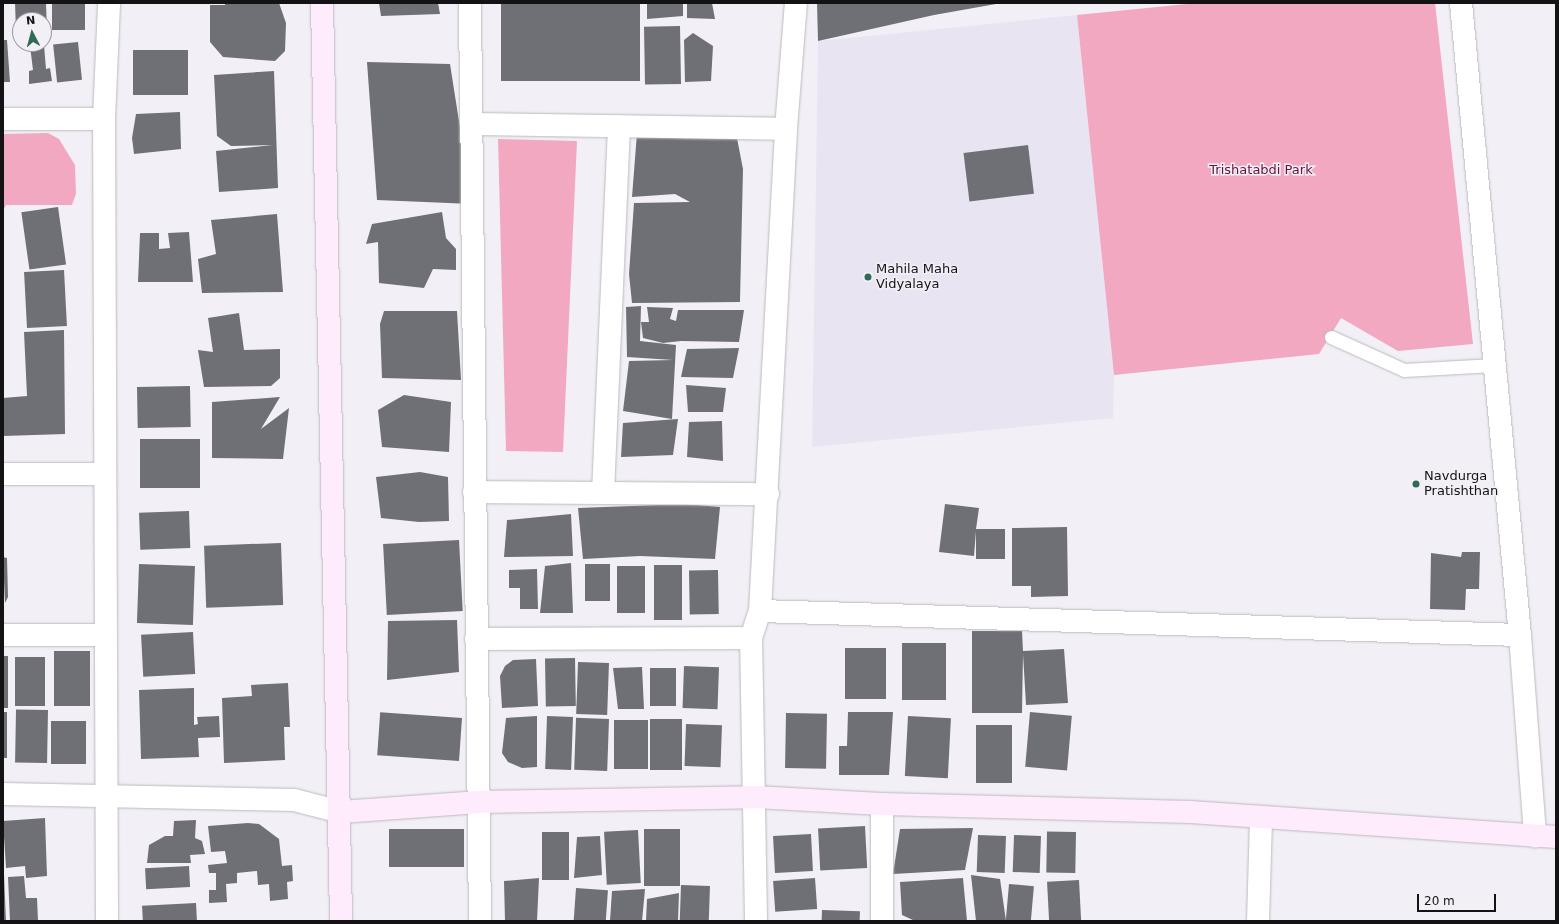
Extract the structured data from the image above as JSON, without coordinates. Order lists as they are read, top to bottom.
{
  "parks": ["Trishatabdi Park"],
  "places": ["Mahila Maha Vidyalaya", "Navdurga Pratishthan"],
  "scale_bar": "20 m",
  "north": "top"
}
